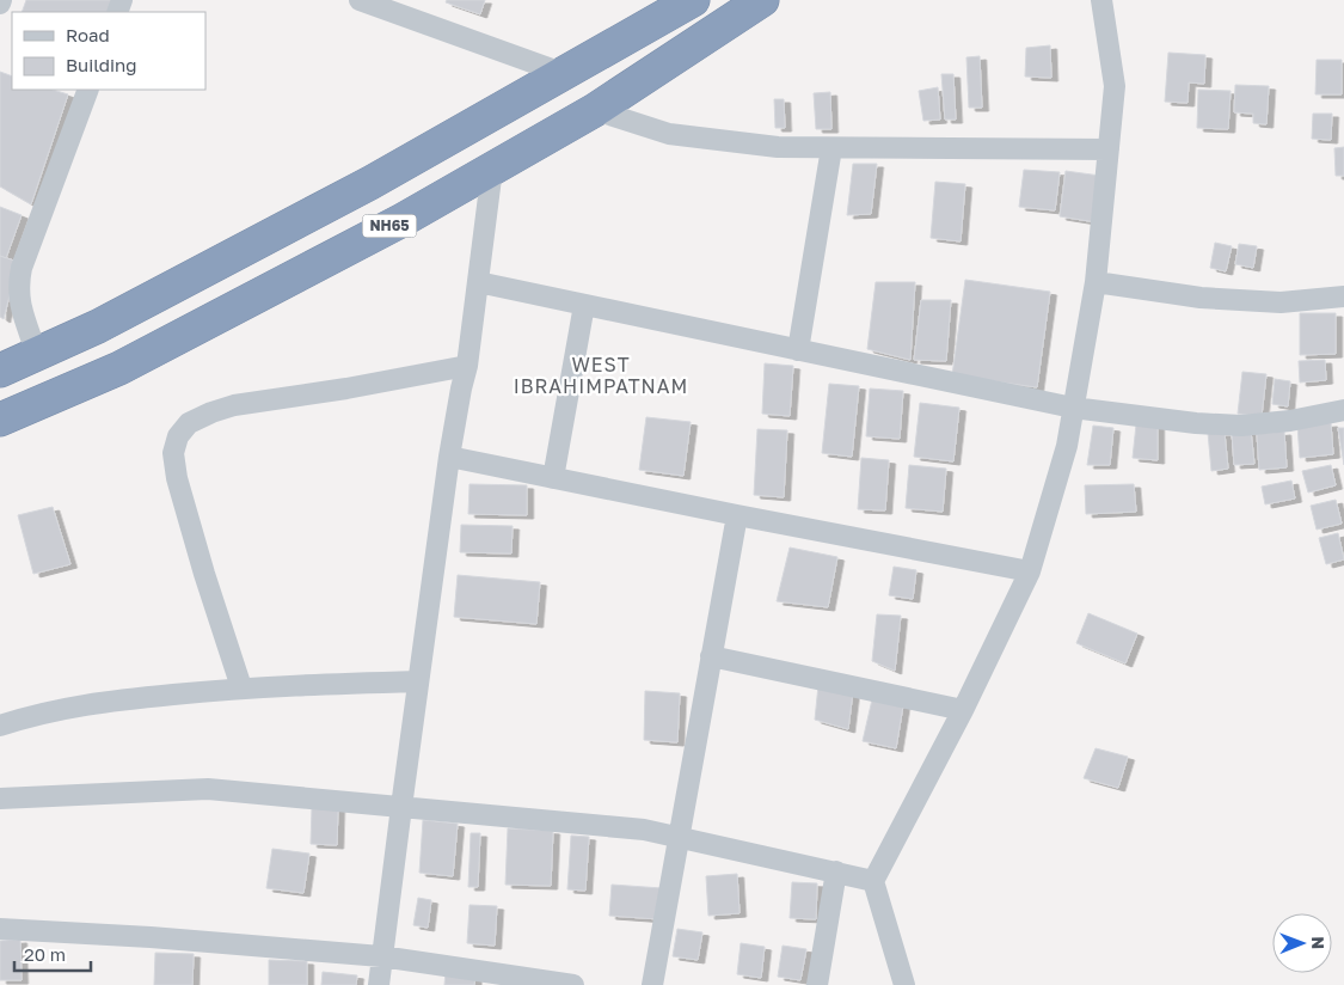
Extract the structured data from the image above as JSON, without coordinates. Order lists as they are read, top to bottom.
{
  "streets": {
    "highway": ["NH65"]
  },
  "districts": ["WEST IBRAHIMPATNAM"],
  "legend": ["Road", "Building"],
  "scale_bar": "20 m",
  "north": "right"
}
